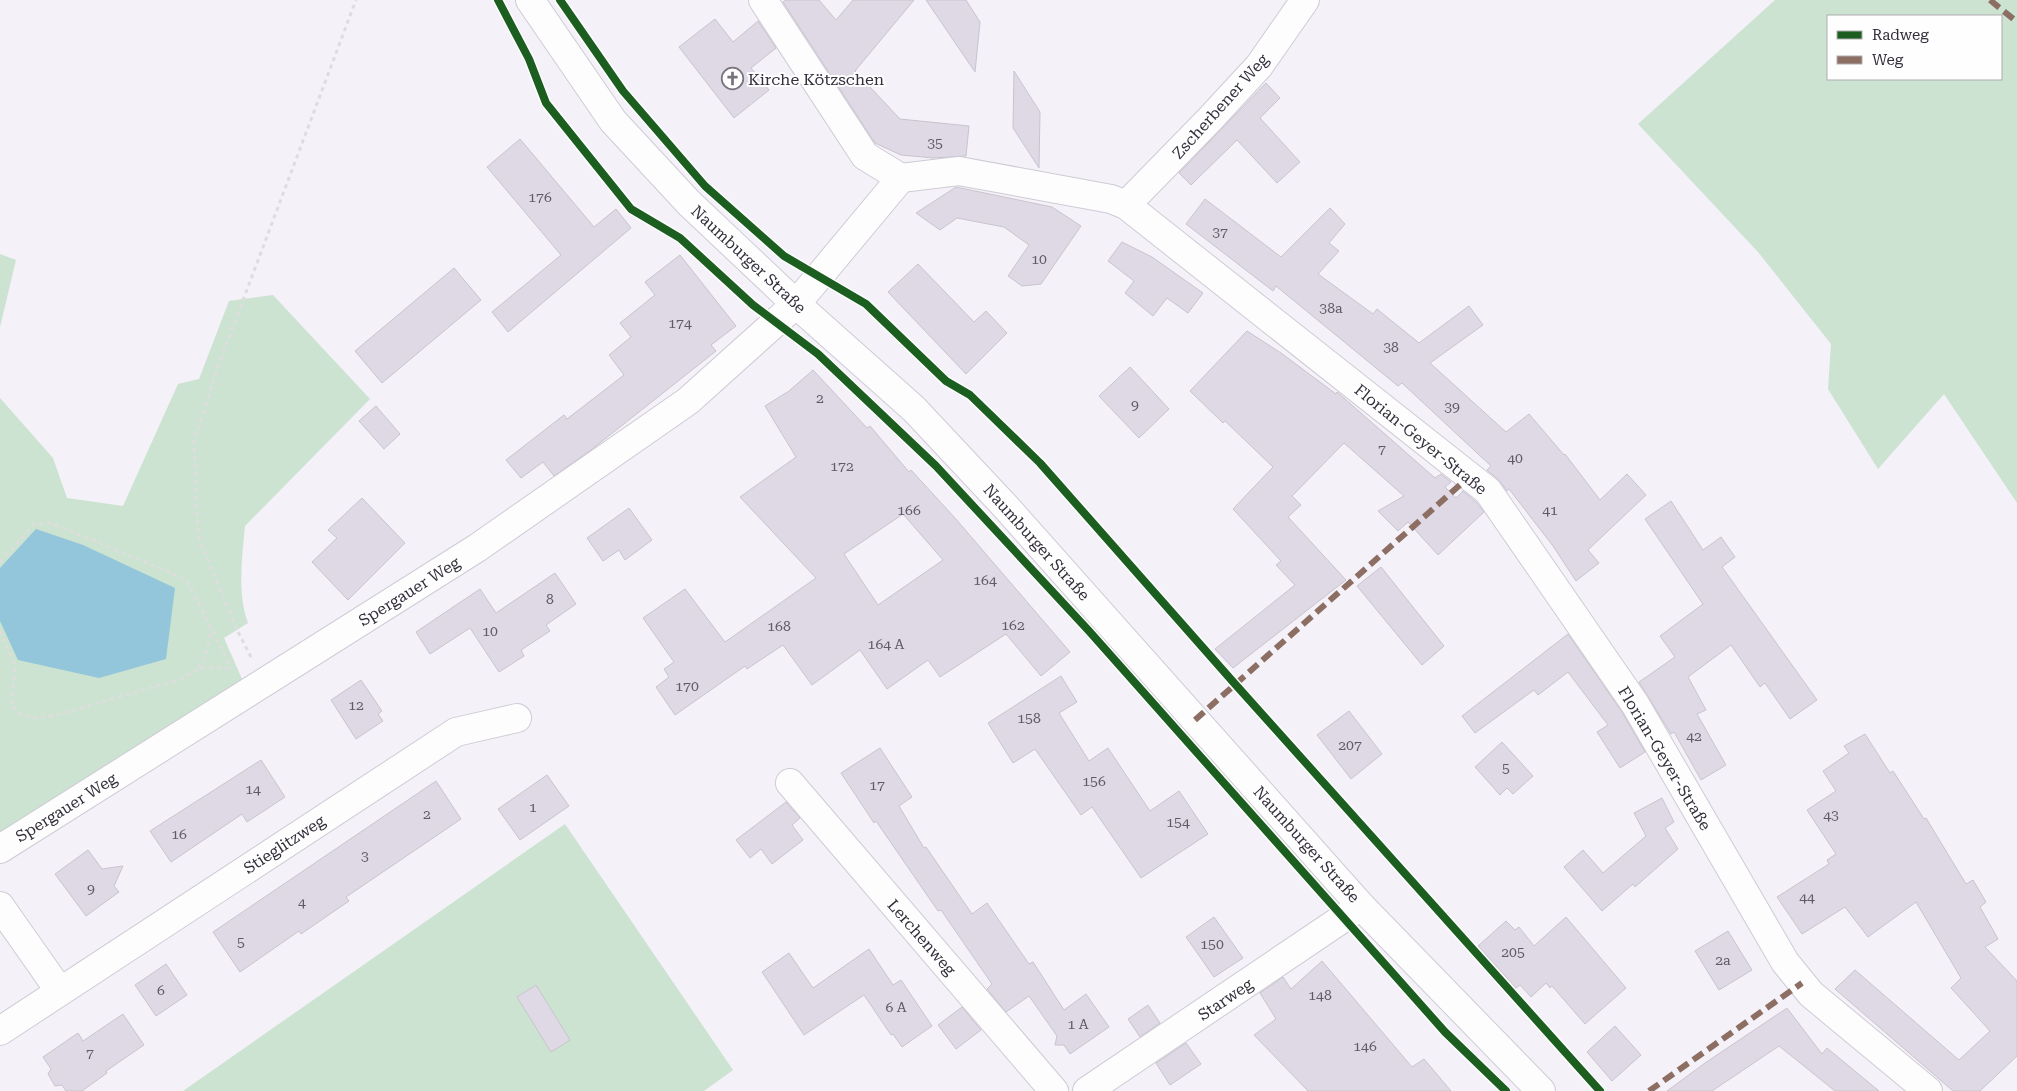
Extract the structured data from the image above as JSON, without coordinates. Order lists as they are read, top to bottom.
{
  "streets": {
    "street": [
      "Zscherbener Weg",
      "Naumburger Straße",
      "Florian-Geyer-Straße",
      "Spergauer Weg",
      "Stieglitzweg",
      "Lerchenweg",
      "Starweg"
    ]
  },
  "crossings": [
    ["Zscherbener Weg", "Florian-Geyer-Straße"],
    ["Naumburger Straße", "Spergauer Weg"],
    ["Naumburger Straße", "Starweg"],
    ["Florian-Geyer-Straße", "Spergauer Weg"]
  ],
  "places": {
    "church": ["Kirche Kötzschen"]
  },
  "house_numbers": [
    "35",
    "176",
    "37",
    "10",
    "38a",
    "174",
    "38",
    "2",
    "9",
    "39",
    "7",
    "40",
    "172",
    "166",
    "41",
    "164",
    "8",
    "162",
    "168",
    "10",
    "164 A",
    "170",
    "12",
    "158",
    "42",
    "207",
    "5",
    "156",
    "17",
    "14",
    "1",
    "2",
    "43",
    "154",
    "16",
    "3",
    "9",
    "44",
    "4",
    "5",
    "150",
    "205",
    "2a",
    "6",
    "148",
    "6 A",
    "1 A",
    "146",
    "7"
  ],
  "legend": ["Radweg", "Weg"]
}
